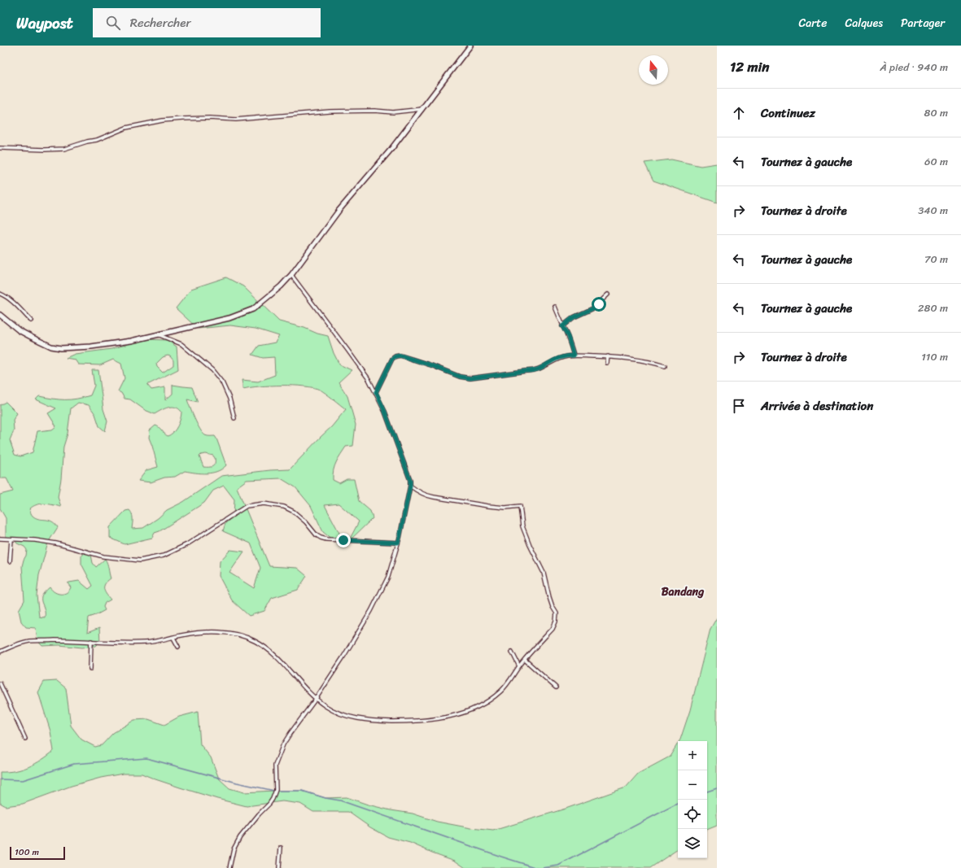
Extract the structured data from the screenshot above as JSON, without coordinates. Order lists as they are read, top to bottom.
{
  "districts": ["Bandang"],
  "scale_bar": "100 m",
  "north": "top",
  "page": {
    "header": "Waypost",
    "search": "Rechercher",
    "nav": ["Carte", "Calques", "Partager"],
    "heading": ["12 min", "À pied · 940 m"],
    "list": [
      ["Continuez", "80 m"],
      ["Tournez à gauche", "60 m"],
      ["Tournez à droite", "340 m"],
      ["Tournez à gauche", "70 m"],
      ["Tournez à gauche", "280 m"],
      ["Tournez à droite", "110 m"],
      "Arrivée à destination"
    ],
    "map_buttons": ["+", "−"],
    "scale": "100 m"
  }
}
